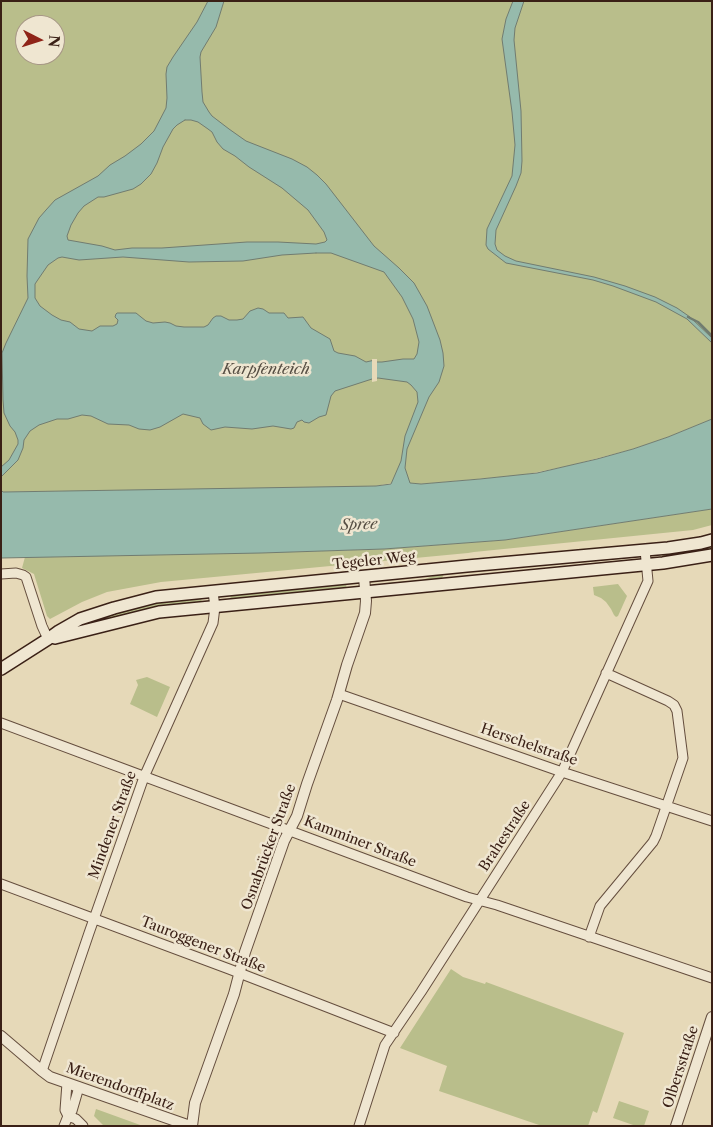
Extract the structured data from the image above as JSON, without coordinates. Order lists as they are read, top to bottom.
{
  "streets": {
    "main road": ["Tegeler Weg"],
    "street": [
      "Herschelstraße",
      "Mindener Straße",
      "Brahestraße",
      "Kamminer Straße",
      "Osnabrücker Straße",
      "Tauroggener Straße",
      "Olbersstraße",
      "Mierendorffplatz"
    ]
  },
  "crossings": [
    ["Tegeler Weg", "Mindener Straße"],
    ["Tegeler Weg", "Brahestraße"],
    ["Tegeler Weg", "Osnabrücker Straße"],
    ["Herschelstraße", "Brahestraße"],
    ["Herschelstraße", "Osnabrücker Straße"],
    ["Mindener Straße", "Kamminer Straße"],
    ["Mindener Straße", "Tauroggener Straße"],
    ["Mindener Straße", "Mierendorffplatz"],
    ["Brahestraße", "Kamminer Straße"],
    ["Brahestraße", "Tauroggener Straße"],
    ["Kamminer Straße", "Osnabrücker Straße"],
    ["Osnabrücker Straße", "Tauroggener Straße"],
    ["Osnabrücker Straße", "Mierendorffplatz"]
  ],
  "water": ["Karpfenteich", "Spree"],
  "north": "right"
}
